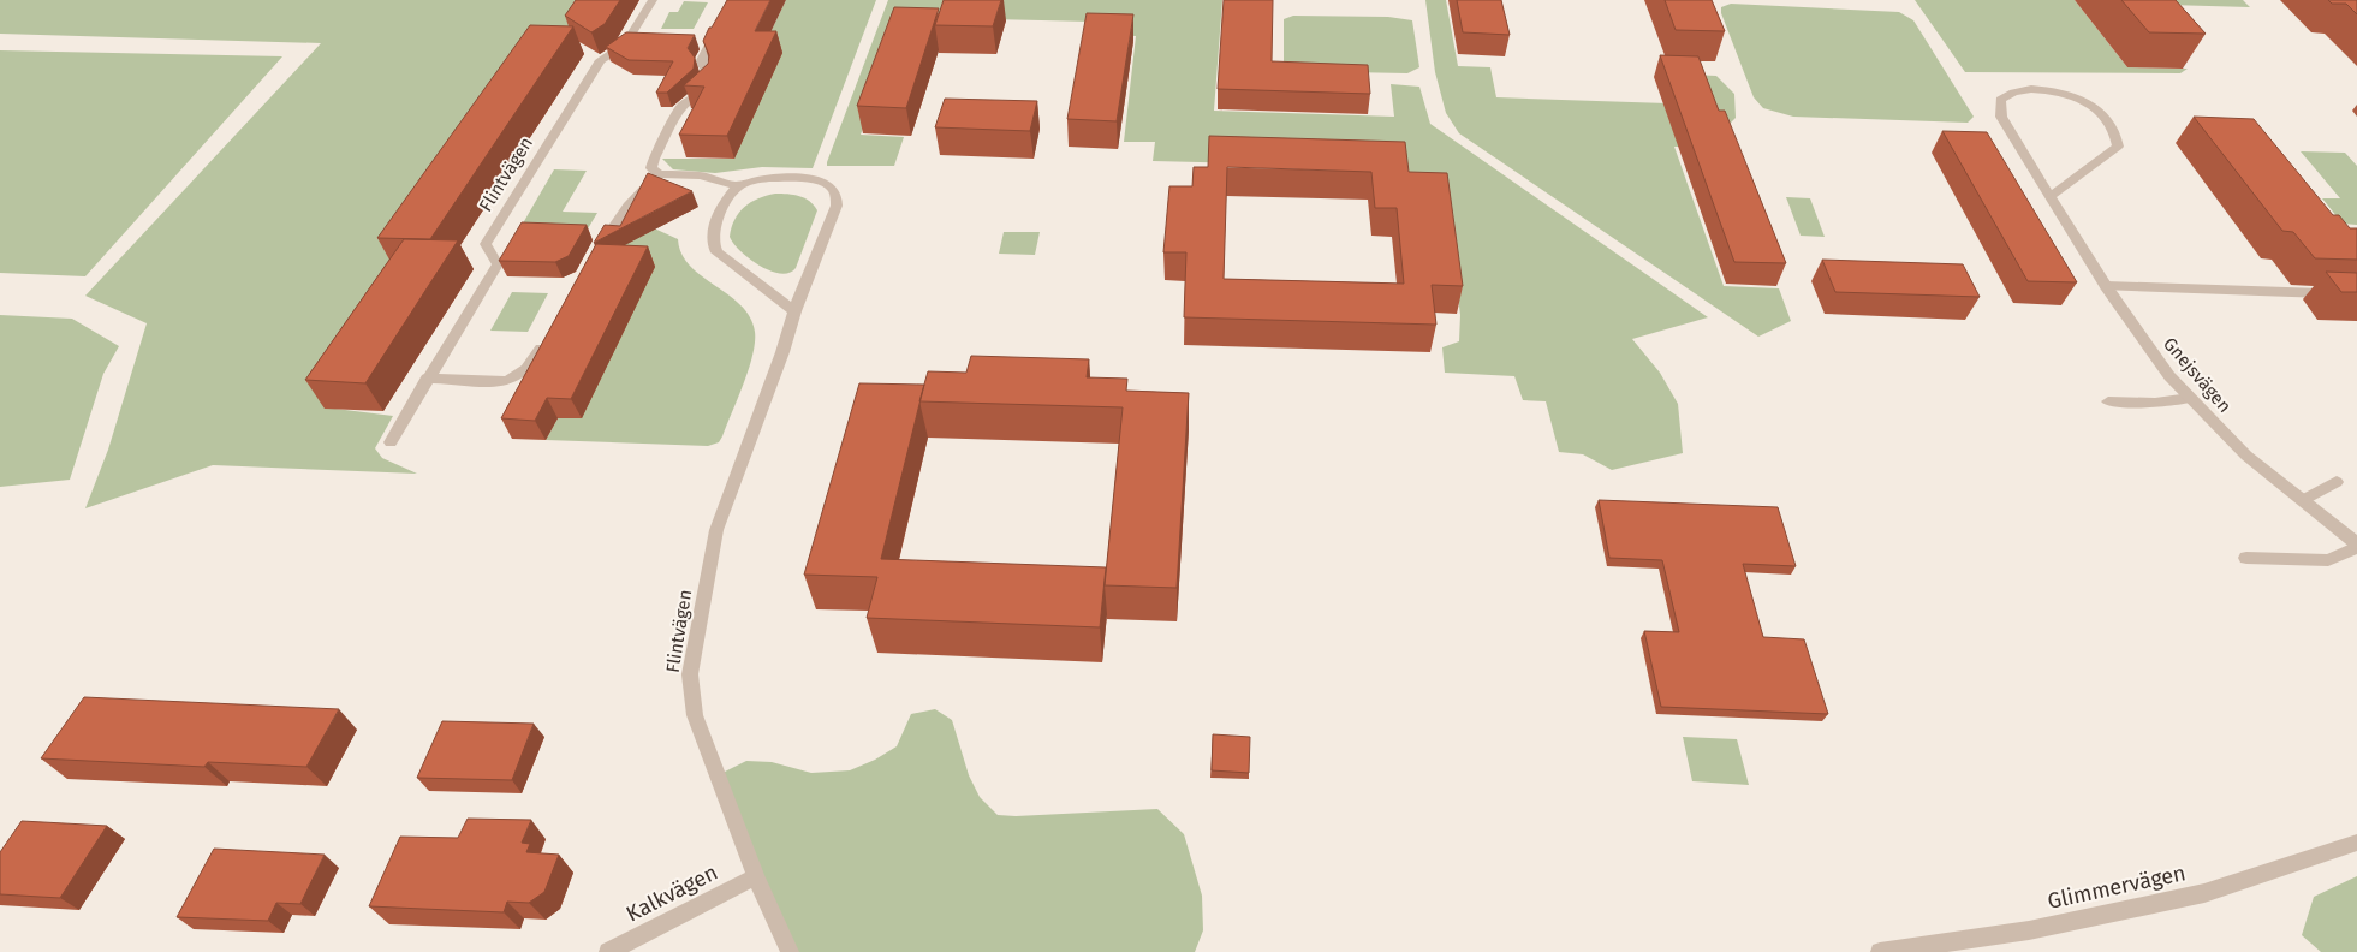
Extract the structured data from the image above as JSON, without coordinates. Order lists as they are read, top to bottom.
{
  "streets": {
    "street": [
      "Flintvägen",
      "Gnejsvägen",
      "Glimmervägen",
      "Kalkvägen"
    ]
  },
  "crossings": [
    ["Flintvägen", "Kalkvägen"]
  ]
}
